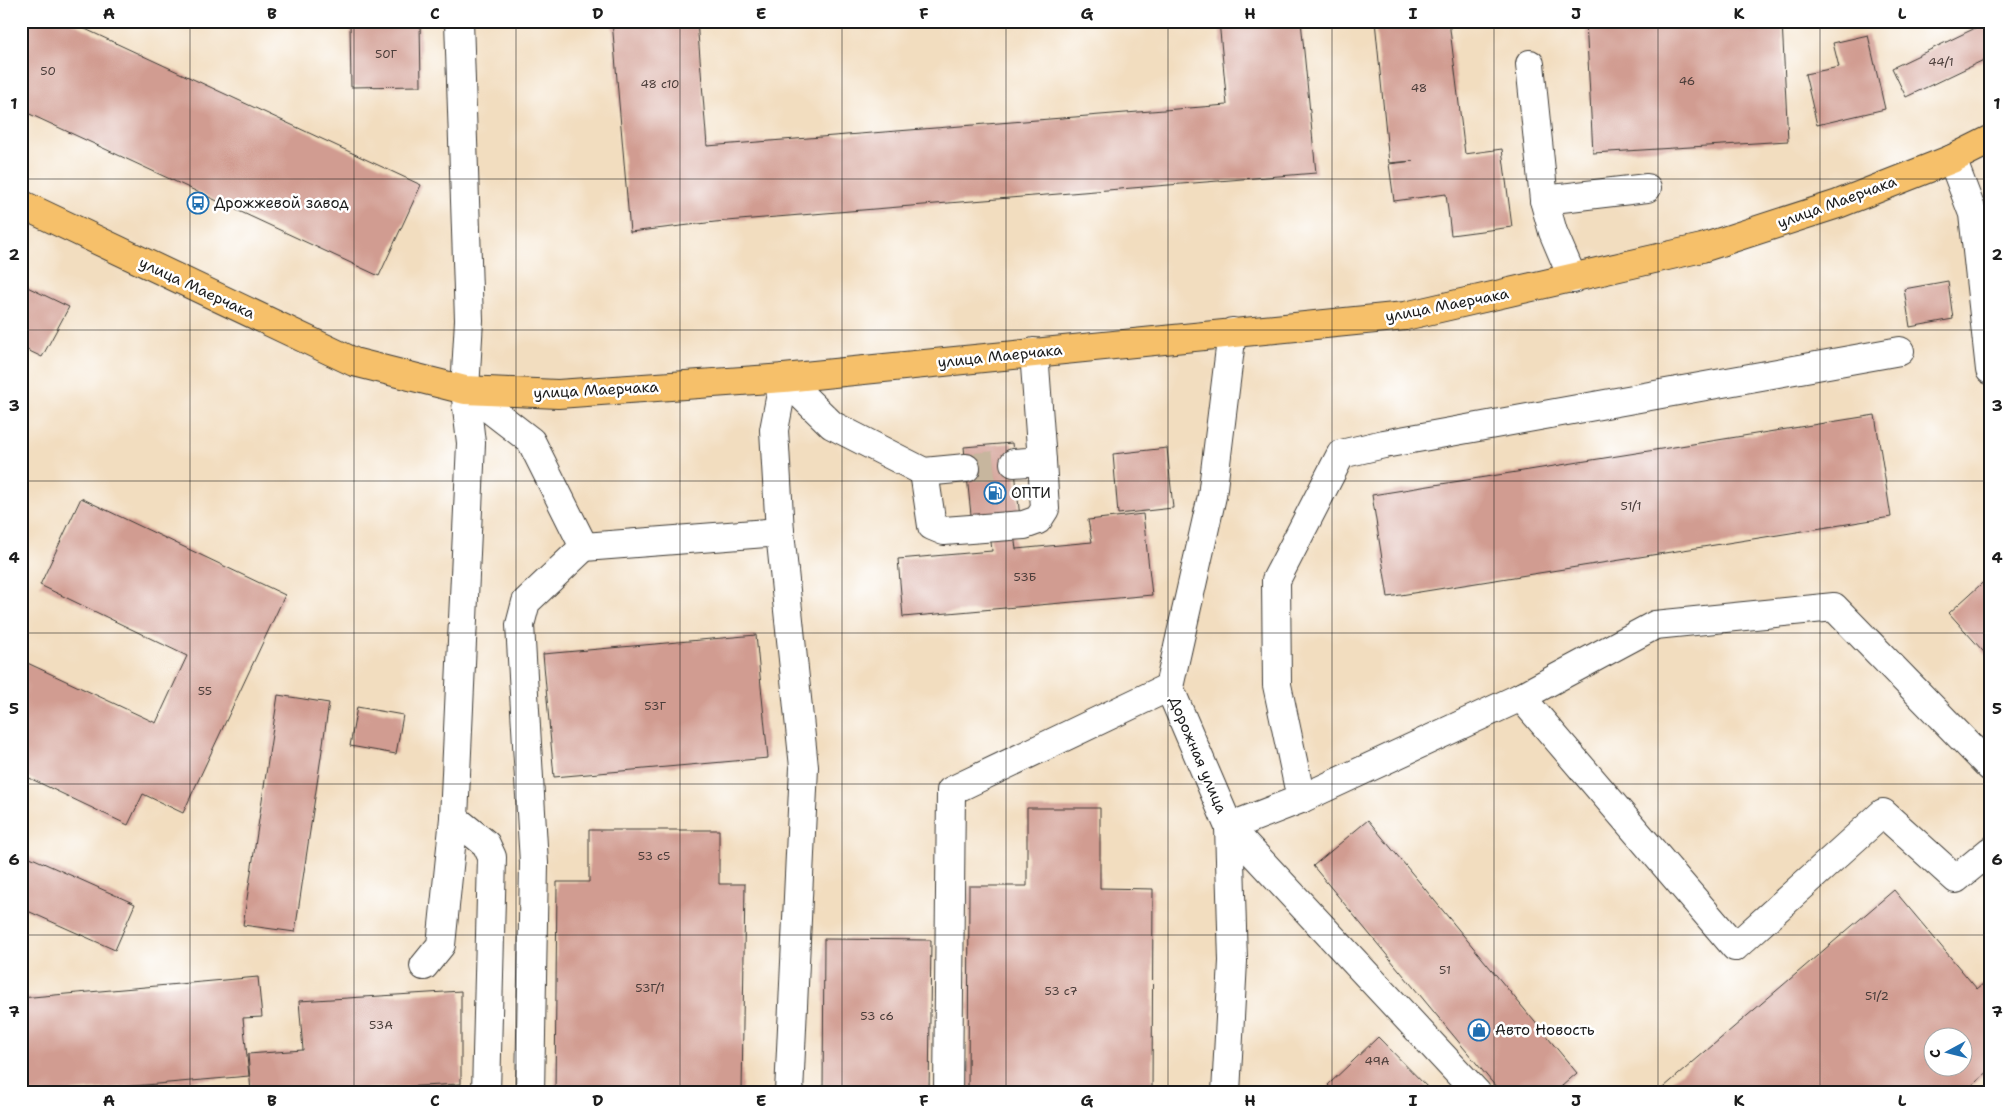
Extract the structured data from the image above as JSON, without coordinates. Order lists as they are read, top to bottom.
{
  "streets": {
    "main road": ["улица Маерчака"],
    "street": ["Дорожная улица"]
  },
  "crossings": [
    ["улица Маерчака", "Дорожная улица"]
  ],
  "places": {
    "bus stop": ["Дрожжевой завод"],
    "fuel station": ["ОПТИ"],
    "shop": ["Авто Новость"]
  },
  "house_numbers": [
    "50Г",
    "44/1",
    "50",
    "46",
    "48 с10",
    "48",
    "51/1",
    "53Б",
    "55",
    "53Г",
    "53 с5",
    "51",
    "53Г/1",
    "53 с7",
    "51/2",
    "53 с6",
    "53А",
    "49А"
  ],
  "north": "left",
  "grid": {
    "columns": [
      "A",
      "B",
      "C",
      "D",
      "E",
      "F",
      "G",
      "H",
      "I",
      "J",
      "K",
      "L"
    ],
    "rows": [
      "1",
      "2",
      "3",
      "4",
      "5",
      "6",
      "7"
    ]
  }
}
